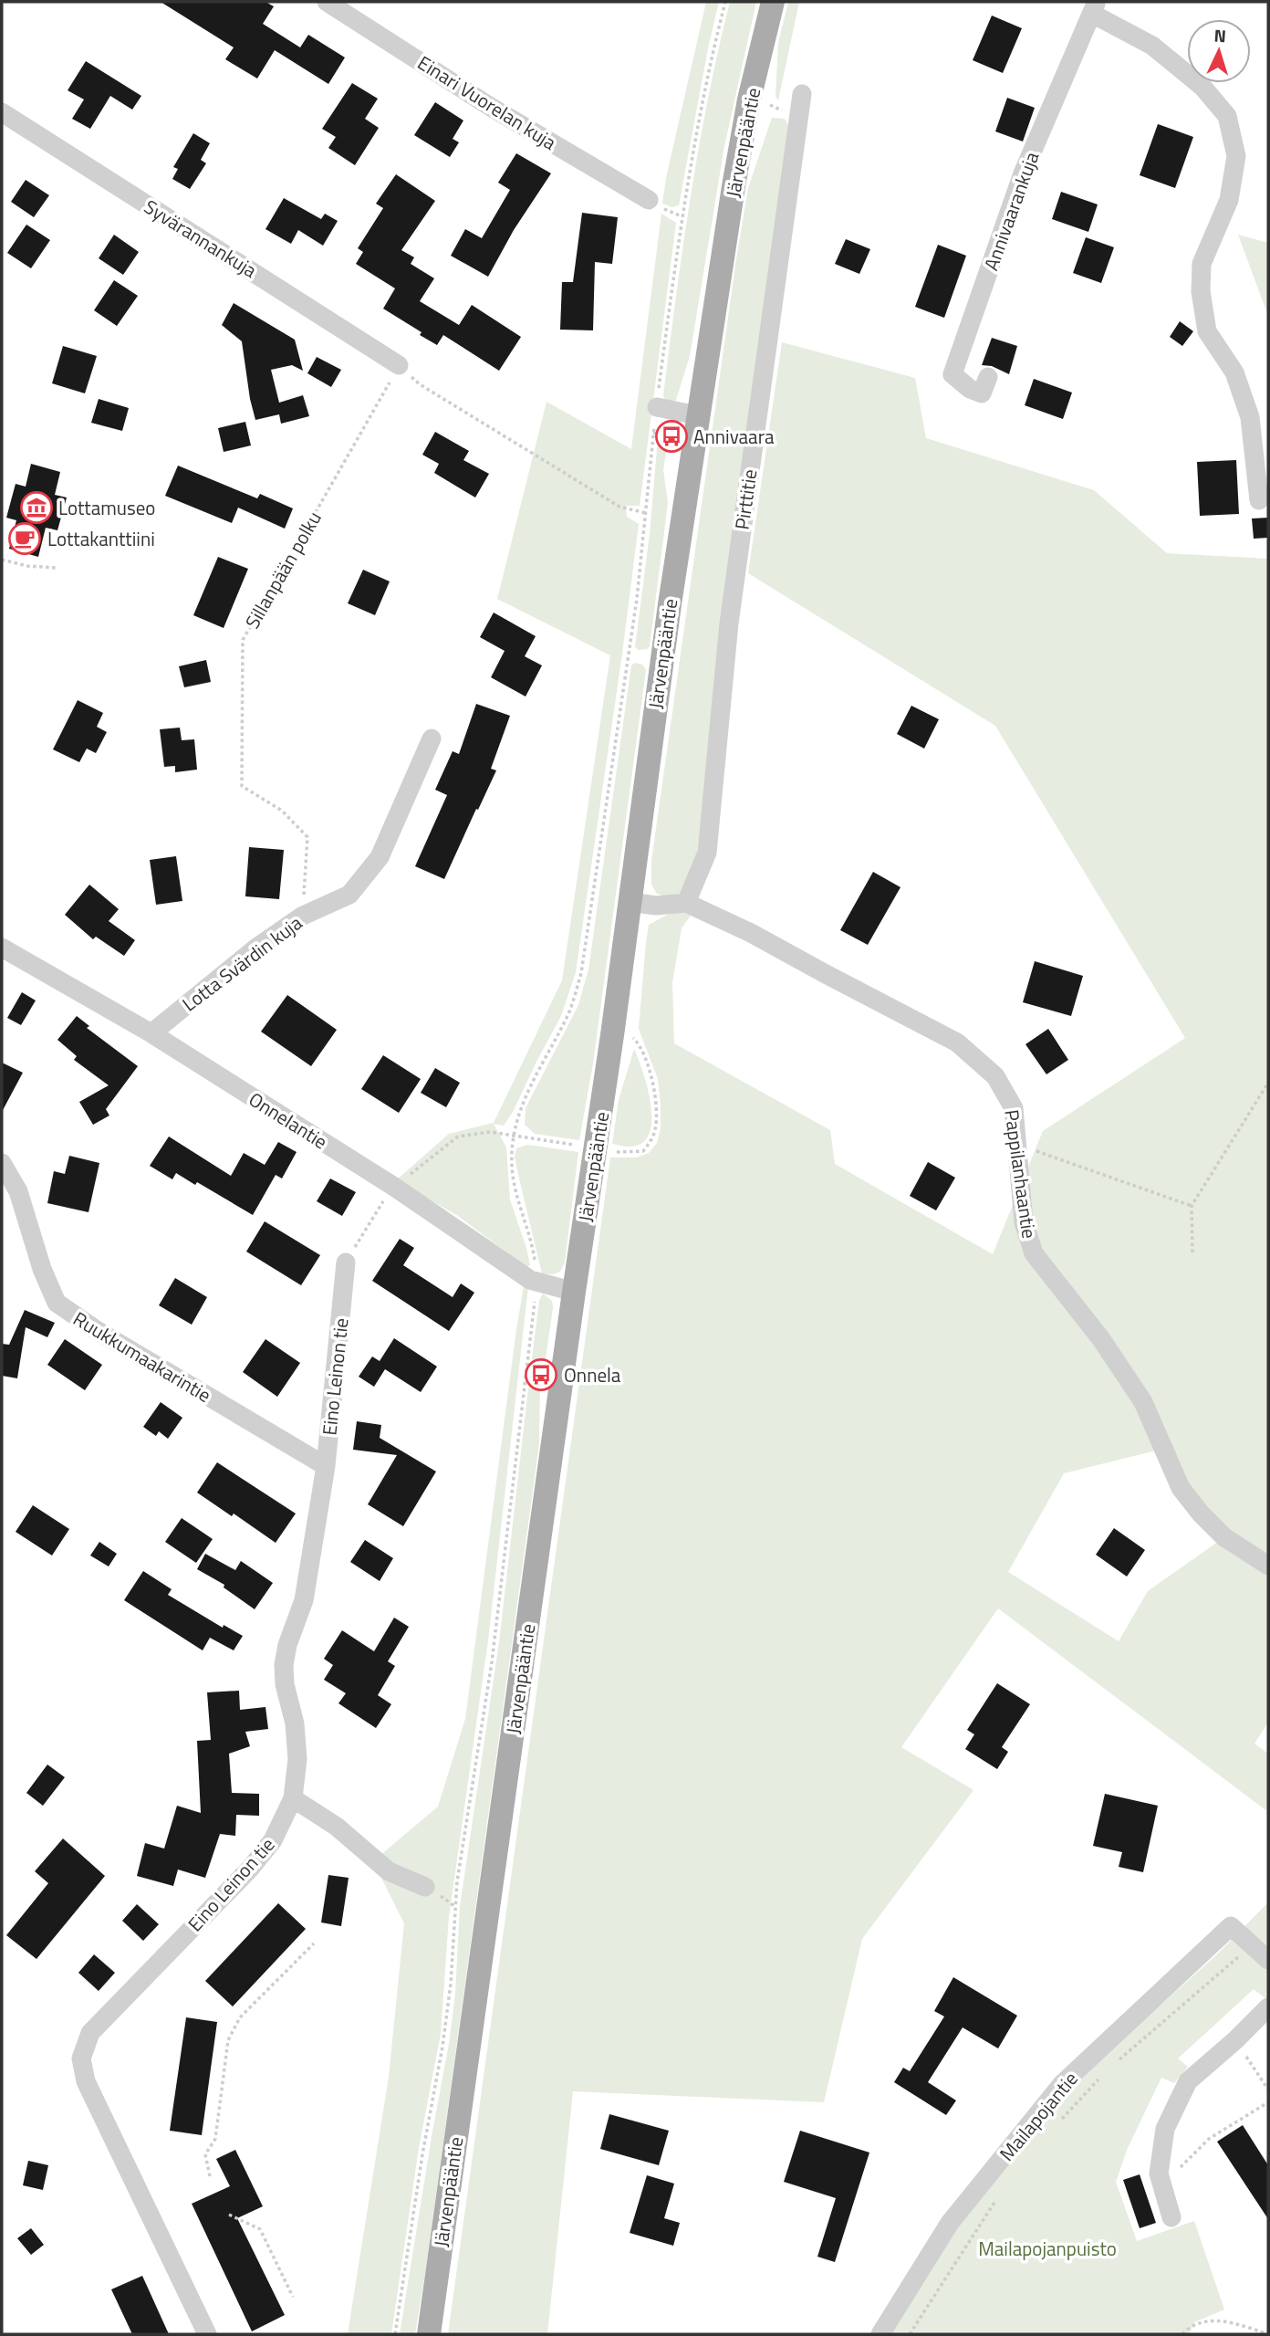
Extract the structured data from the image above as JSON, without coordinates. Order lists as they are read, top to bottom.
{
  "streets": {
    "main road": ["Järvenpääntie"],
    "street": [
      "Einari Vuorelan kuja",
      "Annivaarankuja",
      "Syvärannankuja",
      "Pirttitie",
      "Lotta Svärdin kuja",
      "Onnelantie",
      "Pappilanhaantie",
      "Ruukkumaakarintie",
      "Eino Leinon tie",
      "Mailapojantie"
    ],
    "path": ["Sillanpään polku"]
  },
  "crossings": [
    ["Järvenpääntie", "Onnelantie"],
    ["Järvenpääntie", "Pappilanhaantie"],
    ["Syvärannankuja", "Sillanpään polku"],
    ["Pirttitie", "Pappilanhaantie"],
    ["Sillanpään polku", "Lotta Svärdin kuja"],
    ["Lotta Svärdin kuja", "Onnelantie"],
    ["Ruukkumaakarintie", "Eino Leinon tie"]
  ],
  "parks": ["Mailapojanpuisto"],
  "places": {
    "bus stop": ["Annivaara", "Onnela"],
    "museum": ["Lottamuseo"],
    "cafe": ["Lottakanttiini"]
  },
  "north": "top"
}
